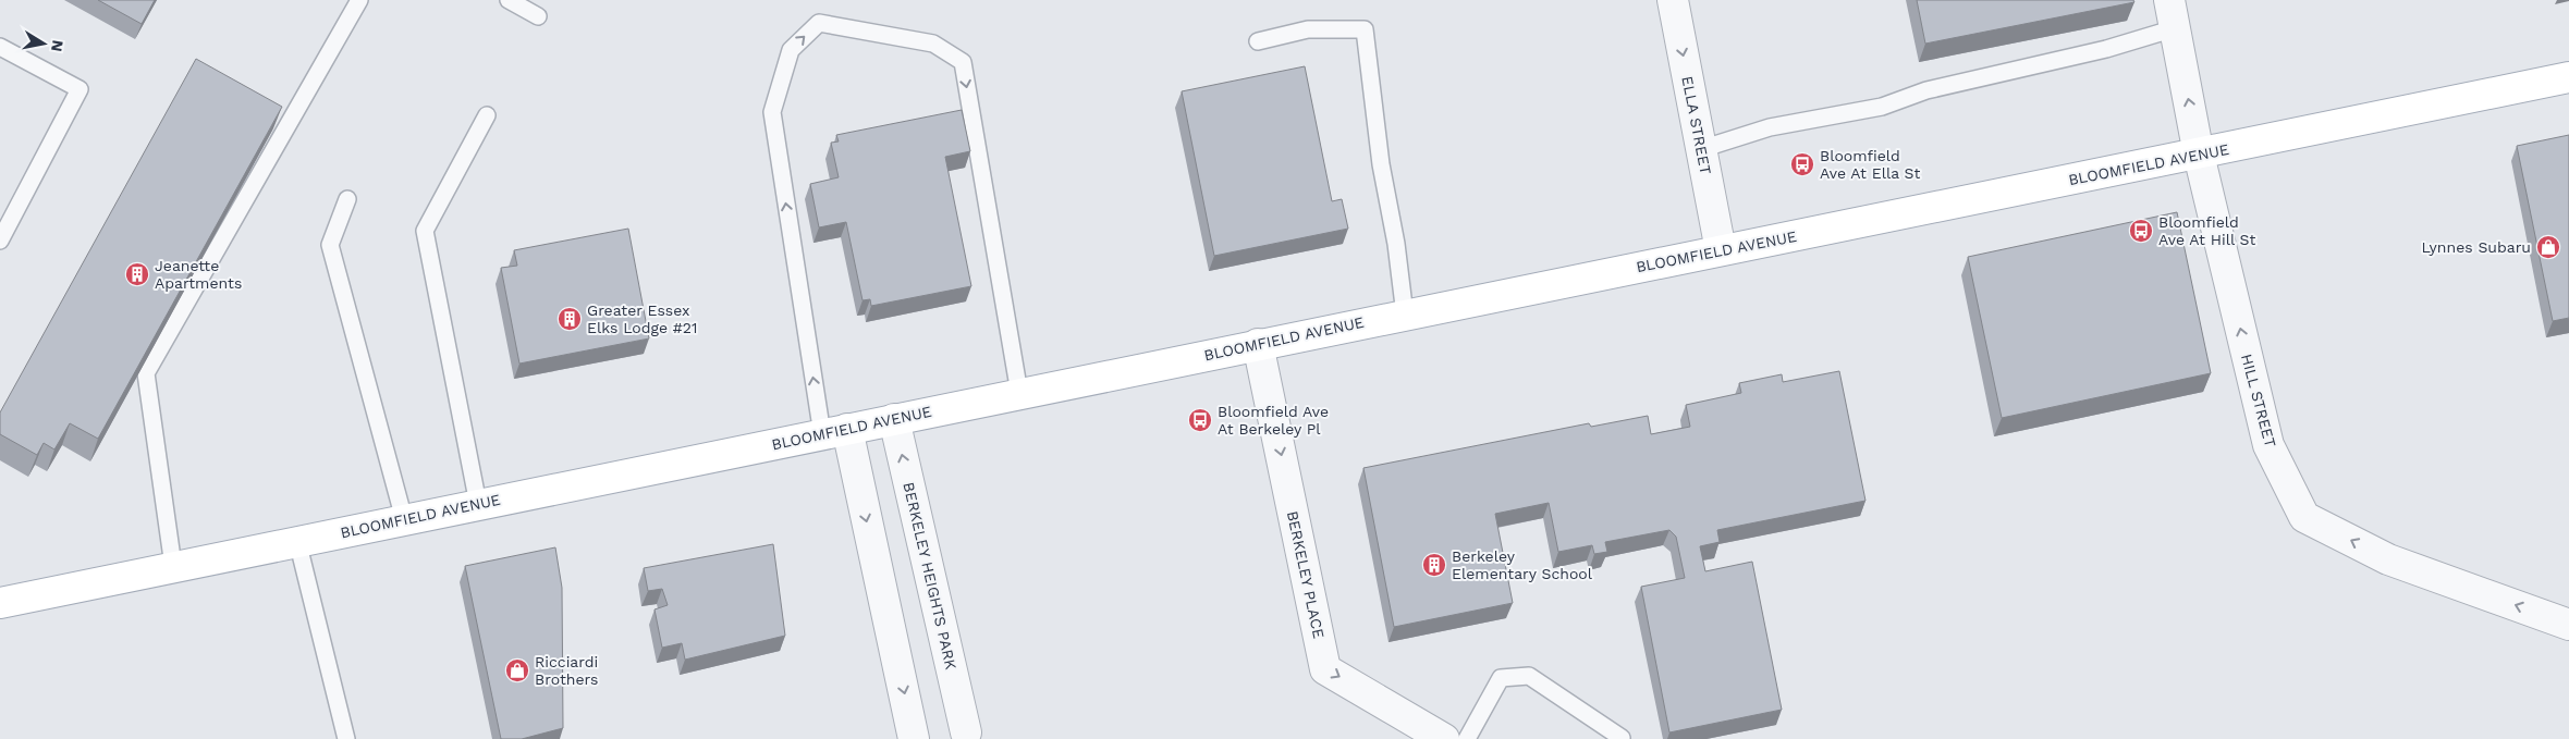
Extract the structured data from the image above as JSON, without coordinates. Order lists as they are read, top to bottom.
{
  "streets": {
    "main road": ["BLOOMFIELD AVENUE"],
    "street": [
      "ELLA STREET",
      "HILL STREET",
      "BERKELEY PLACE",
      "BERKELEY HEIGHTS PARK"
    ]
  },
  "crossings": [
    ["ELLA STREET", "BLOOMFIELD AVENUE"],
    ["BLOOMFIELD AVENUE", "HILL STREET"],
    ["BLOOMFIELD AVENUE", "BERKELEY PLACE"],
    ["BLOOMFIELD AVENUE", "BERKELEY HEIGHTS PARK"]
  ],
  "one_way": ["ELLA STREET", "HILL STREET", "BERKELEY PLACE"],
  "places": {
    "bus stop": ["Bloomfield Ave At Ella St", "Bloomfield Ave At Hill St", "Bloomfield Ave At Berkeley Pl"],
    "shop": ["Lynnes Subaru", "Ricciardi Brothers"],
    "building": ["Jeanette Apartments", "Greater Essex Elks Lodge #21", "Berkeley Elementary School"]
  },
  "north": "right"
}
